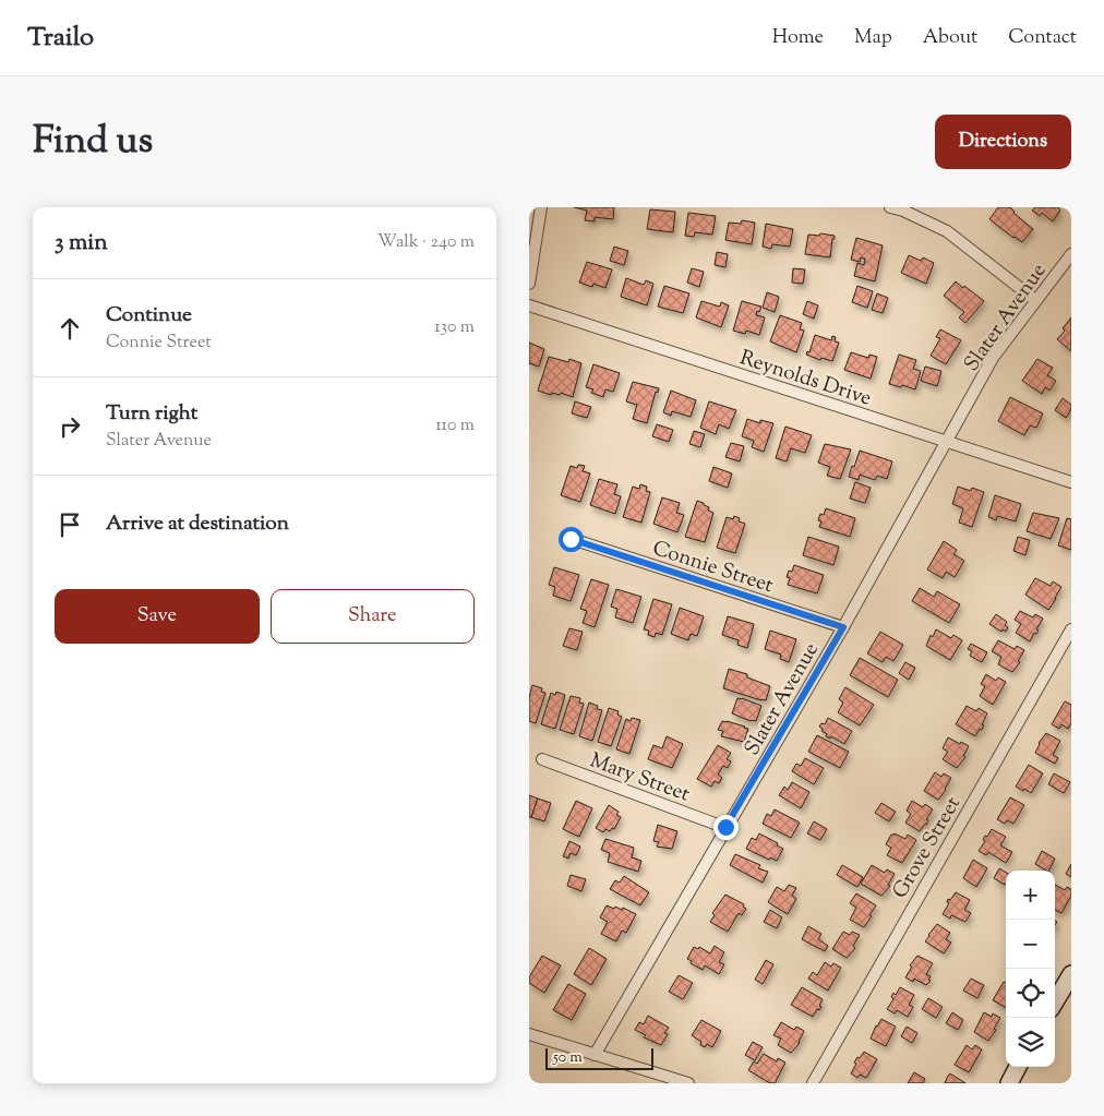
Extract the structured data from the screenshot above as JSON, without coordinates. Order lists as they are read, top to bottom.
{
  "streets": {
    "street": [
      "Slater Avenue",
      "Reynolds Drive",
      "Connie Street",
      "Mary Street",
      "Grove Street"
    ]
  },
  "crossings": [
    ["Slater Avenue", "Reynolds Drive"],
    ["Slater Avenue", "Connie Street"],
    ["Slater Avenue", "Mary Street"]
  ],
  "scale_bar": "50 m",
  "page": {
    "header": "Trailo",
    "nav": [
      "Home",
      "Map",
      "About",
      "Contact"
    ],
    "title": "Find us",
    "buttons": [
      "Directions",
      ["Save", "Share"]
    ],
    "heading": ["3 min", "Walk · 240 m"],
    "list": [
      ["Continue", "Connie Street", "130 m"],
      ["Turn right", "Slater Avenue", "110 m"],
      "Arrive at destination"
    ],
    "map_buttons": ["+", "−"],
    "scale": "50 m"
  }
}
